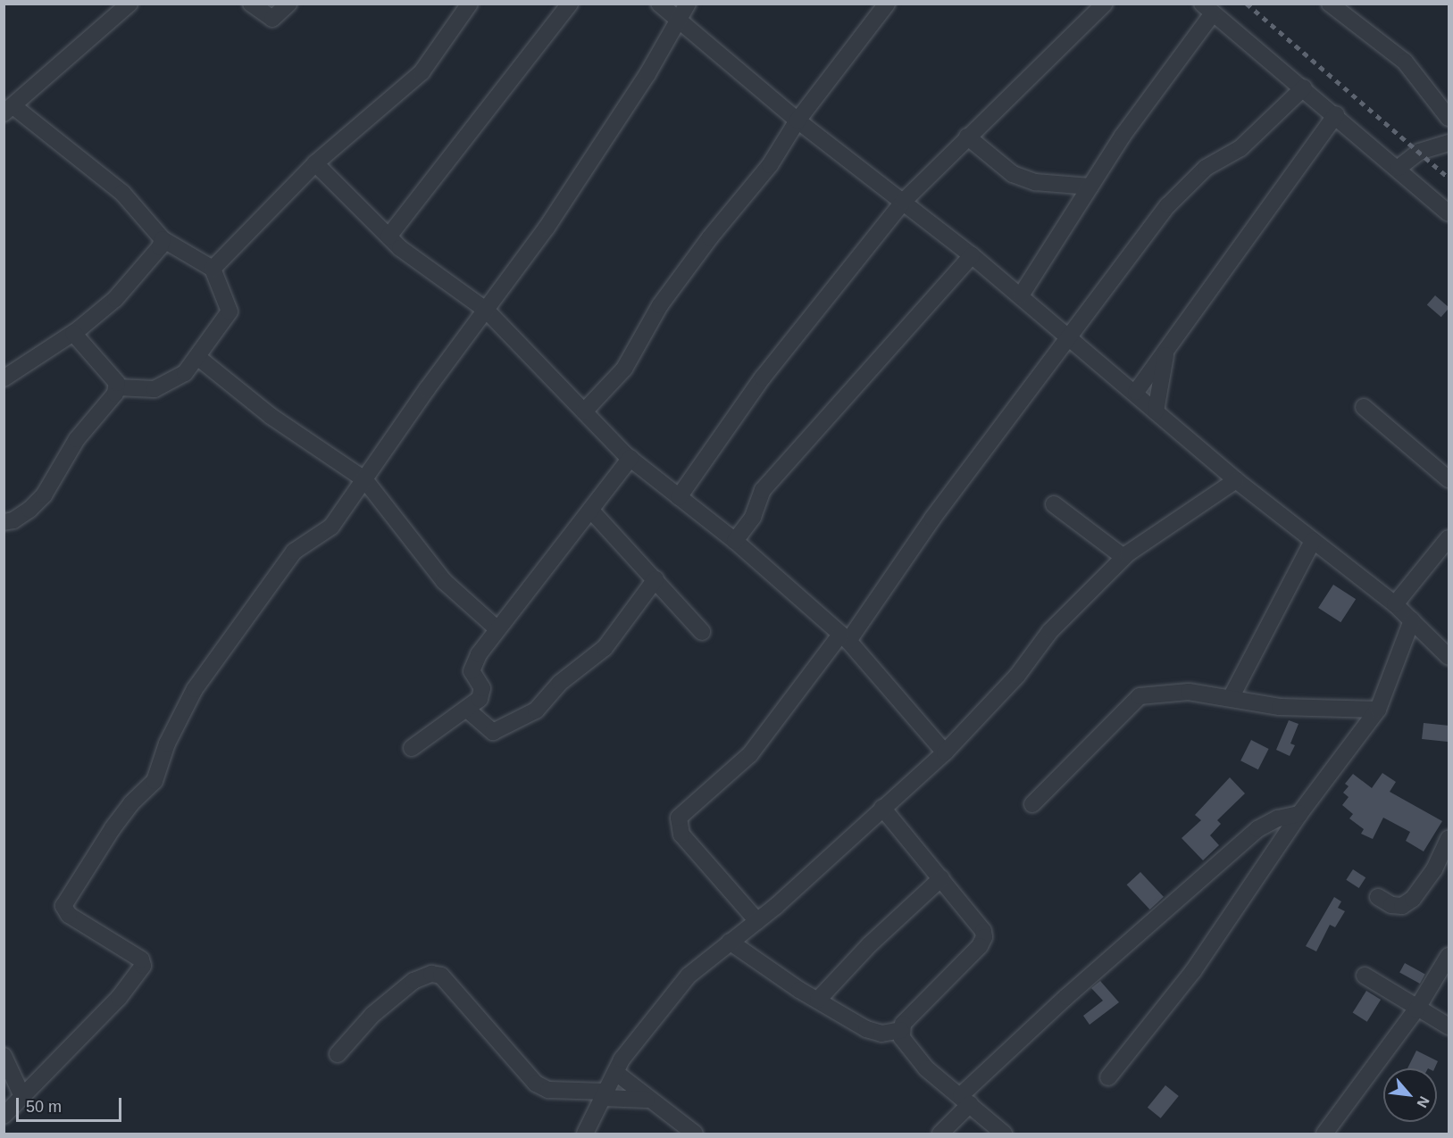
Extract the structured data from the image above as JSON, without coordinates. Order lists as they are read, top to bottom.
{
  "scale_bar": "50 m",
  "north": "bottom right"
}
